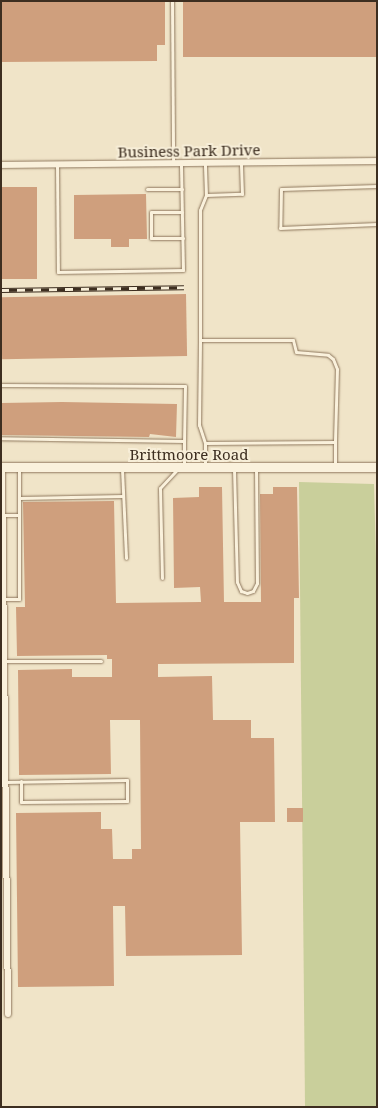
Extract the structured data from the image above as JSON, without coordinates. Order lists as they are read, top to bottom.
{
  "streets": {
    "main road": ["Brittmoore Road"],
    "street": ["Business Park Drive"]
  }
}
